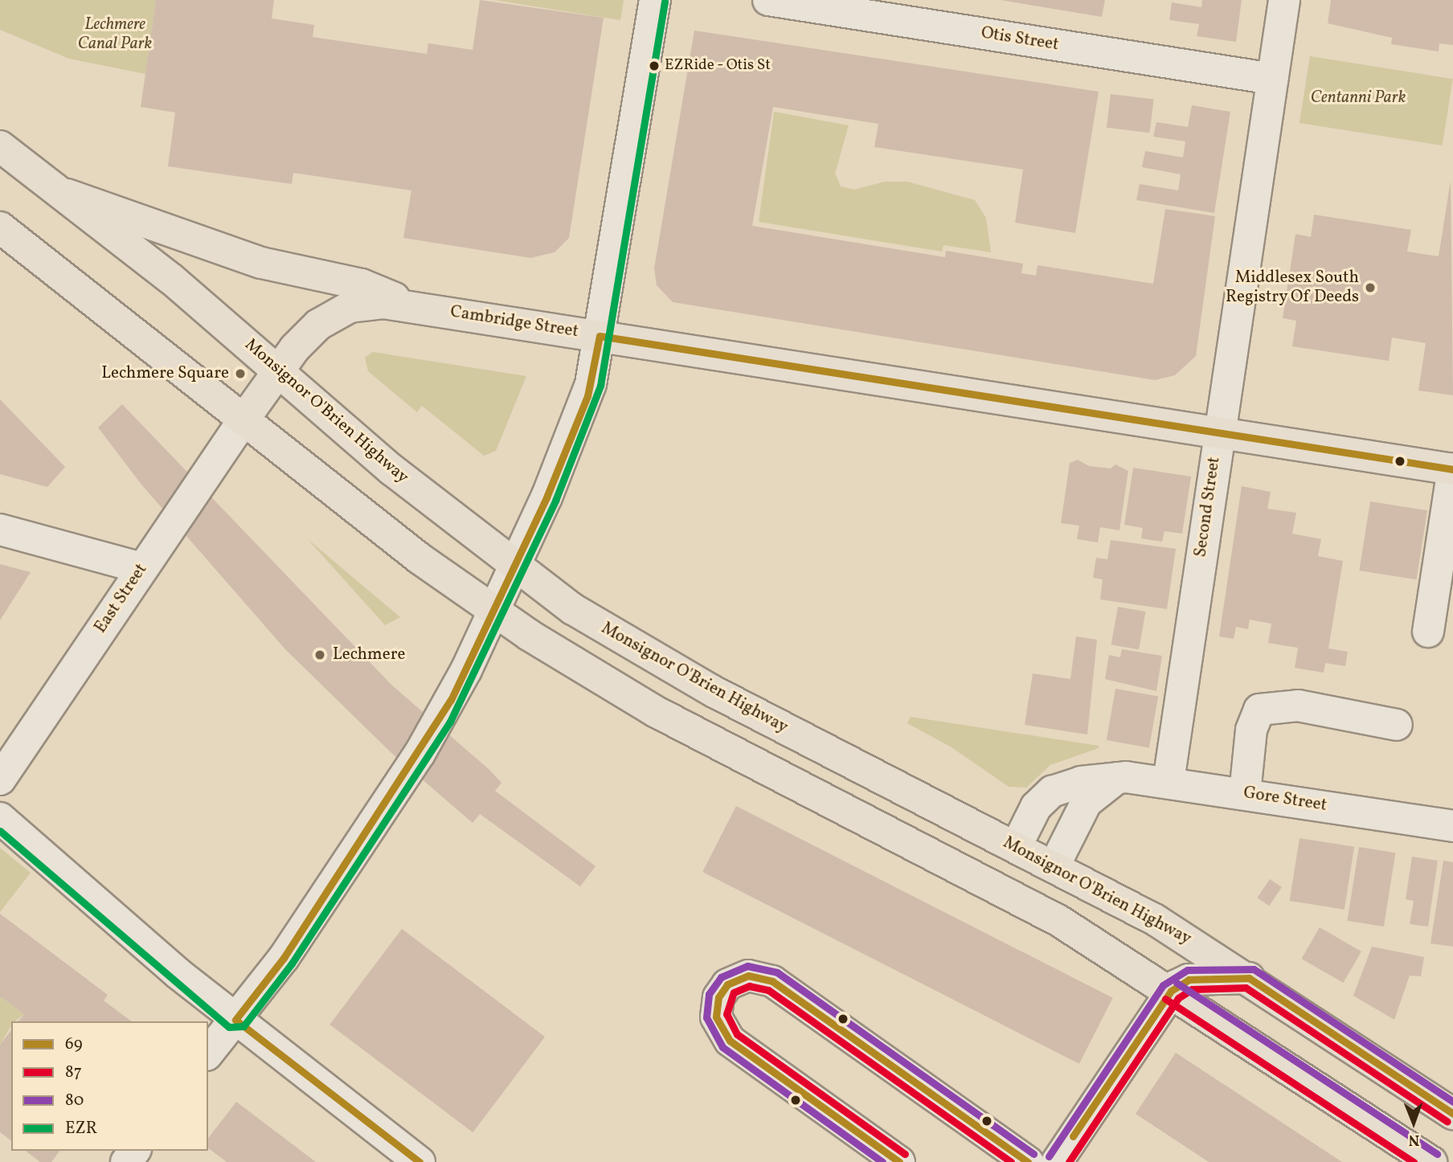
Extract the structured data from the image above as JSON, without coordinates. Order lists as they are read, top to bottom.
{
  "streets": {
    "main road": ["Cambridge Street", "Monsignor O'Brien Highway"],
    "street": [
      "Otis Street",
      "Second Street",
      "East Street",
      "Gore Street"
    ]
  },
  "crossings": [
    ["Otis Street", "Second Street"],
    ["Cambridge Street", "Monsignor O'Brien Highway"],
    ["Cambridge Street", "Second Street"],
    ["Cambridge Street", "East Street"],
    ["Monsignor O'Brien Highway", "Gore Street"],
    ["Second Street", "Gore Street"]
  ],
  "parks": ["Lechmere Canal Park", "Centanni Park"],
  "places": [
    "EZRide - Otis St",
    "Middlesex South Registry Of Deeds",
    "Lechmere Square",
    "Lechmere"
  ],
  "lines": [
    "transit line EZR",
    "transit line 69",
    "transit line 80",
    "transit line 87"
  ],
  "legend": [
    "69",
    "87",
    "80",
    "EZR"
  ],
  "north": "bottom"
}
